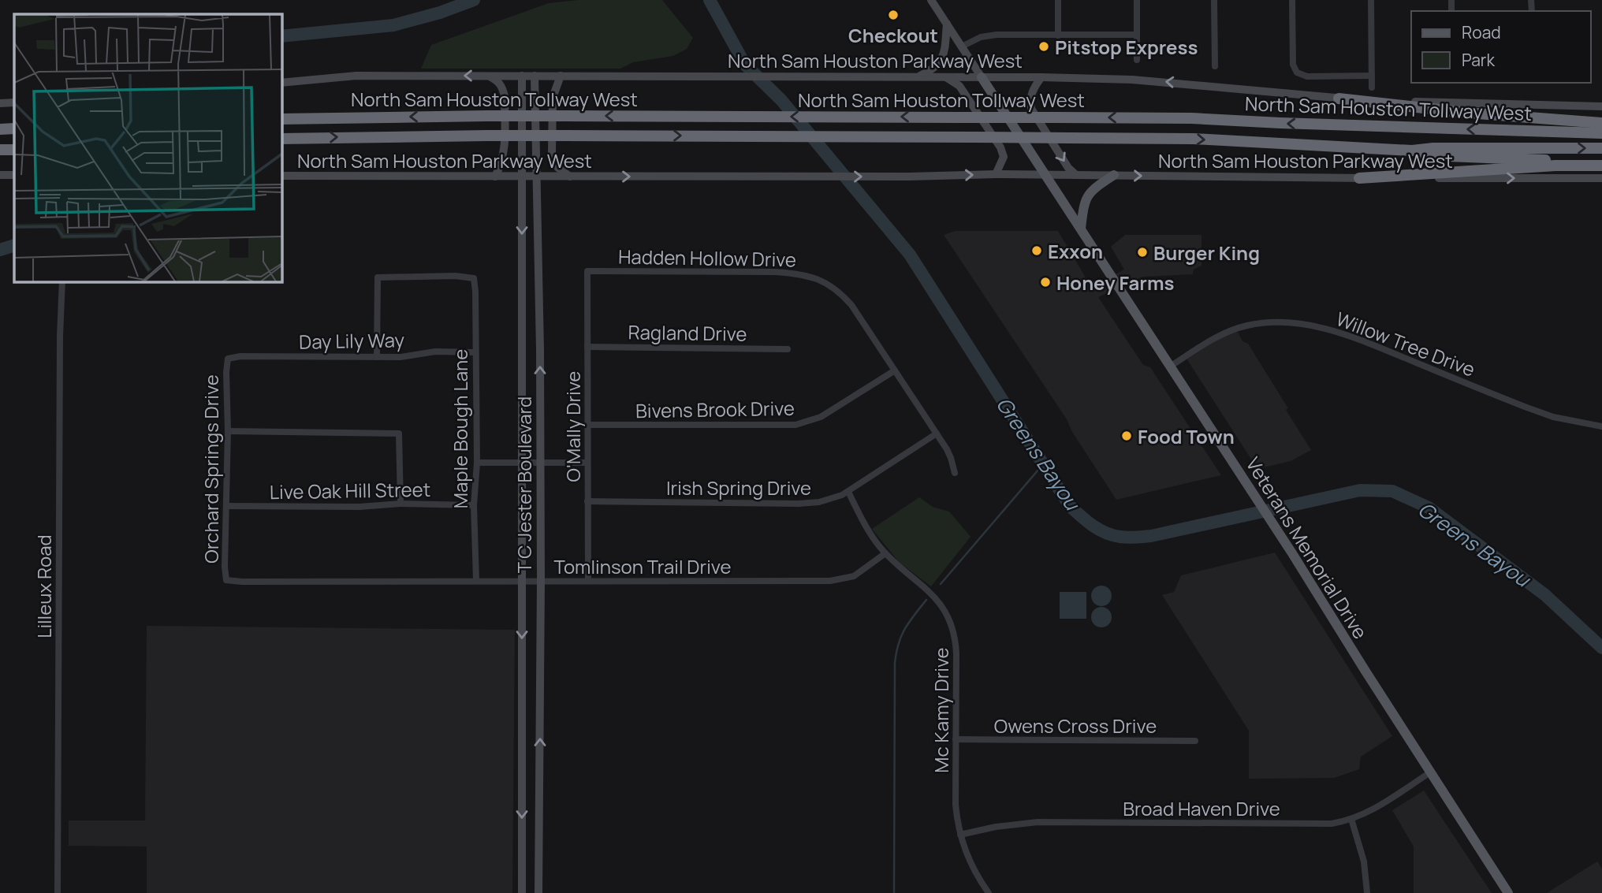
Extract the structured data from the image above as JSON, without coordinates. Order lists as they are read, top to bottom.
{
  "streets": {
    "highway": ["North Sam Houston Tollway West"],
    "main road": ["North Sam Houston Parkway West", "T C Jester Boulevard", "Veterans Memorial Drive"],
    "street": [
      "Hadden Hollow Drive",
      "Ragland Drive",
      "Day Lily Way",
      "Willow Tree Drive",
      "Bivens Brook Drive",
      "O'Mally Drive",
      "Maple Bough Lane",
      "Orchard Springs Drive",
      "Irish Spring Drive",
      "Live Oak Hill Street",
      "Tomlinson Trail Drive",
      "Lilleux Road",
      "Mc Kamy Drive",
      "Owens Cross Drive",
      "Broad Haven Drive"
    ]
  },
  "crossings": [
    ["North Sam Houston Parkway West", "T C Jester Boulevard"],
    ["North Sam Houston Parkway West", "Veterans Memorial Drive"],
    ["Hadden Hollow Drive", "Bivens Brook Drive"],
    ["Hadden Hollow Drive", "O'Mally Drive"],
    ["Hadden Hollow Drive", "Irish Spring Drive"],
    ["Ragland Drive", "O'Mally Drive"],
    ["Day Lily Way", "Maple Bough Lane"],
    ["Day Lily Way", "Orchard Springs Drive"],
    ["Willow Tree Drive", "Veterans Memorial Drive"],
    ["Bivens Brook Drive", "O'Mally Drive"],
    ["O'Mally Drive", "Irish Spring Drive"],
    ["O'Mally Drive", "Tomlinson Trail Drive"],
    ["Maple Bough Lane", "Live Oak Hill Street"],
    ["Maple Bough Lane", "Tomlinson Trail Drive"],
    ["Orchard Springs Drive", "Live Oak Hill Street"],
    ["Orchard Springs Drive", "Tomlinson Trail Drive"],
    ["T C Jester Boulevard", "Tomlinson Trail Drive"],
    ["Irish Spring Drive", "Mc Kamy Drive"],
    ["Veterans Memorial Drive", "Broad Haven Drive"],
    ["Tomlinson Trail Drive", "Mc Kamy Drive"],
    ["Mc Kamy Drive", "Owens Cross Drive"],
    ["Mc Kamy Drive", "Broad Haven Drive"]
  ],
  "water": ["Greens Bayou"],
  "places": [
    "Checkout",
    "Pitstop Express",
    "Exxon",
    "Burger King",
    "Honey Farms",
    "Food Town"
  ],
  "legend": ["Road", "Park"]
}
